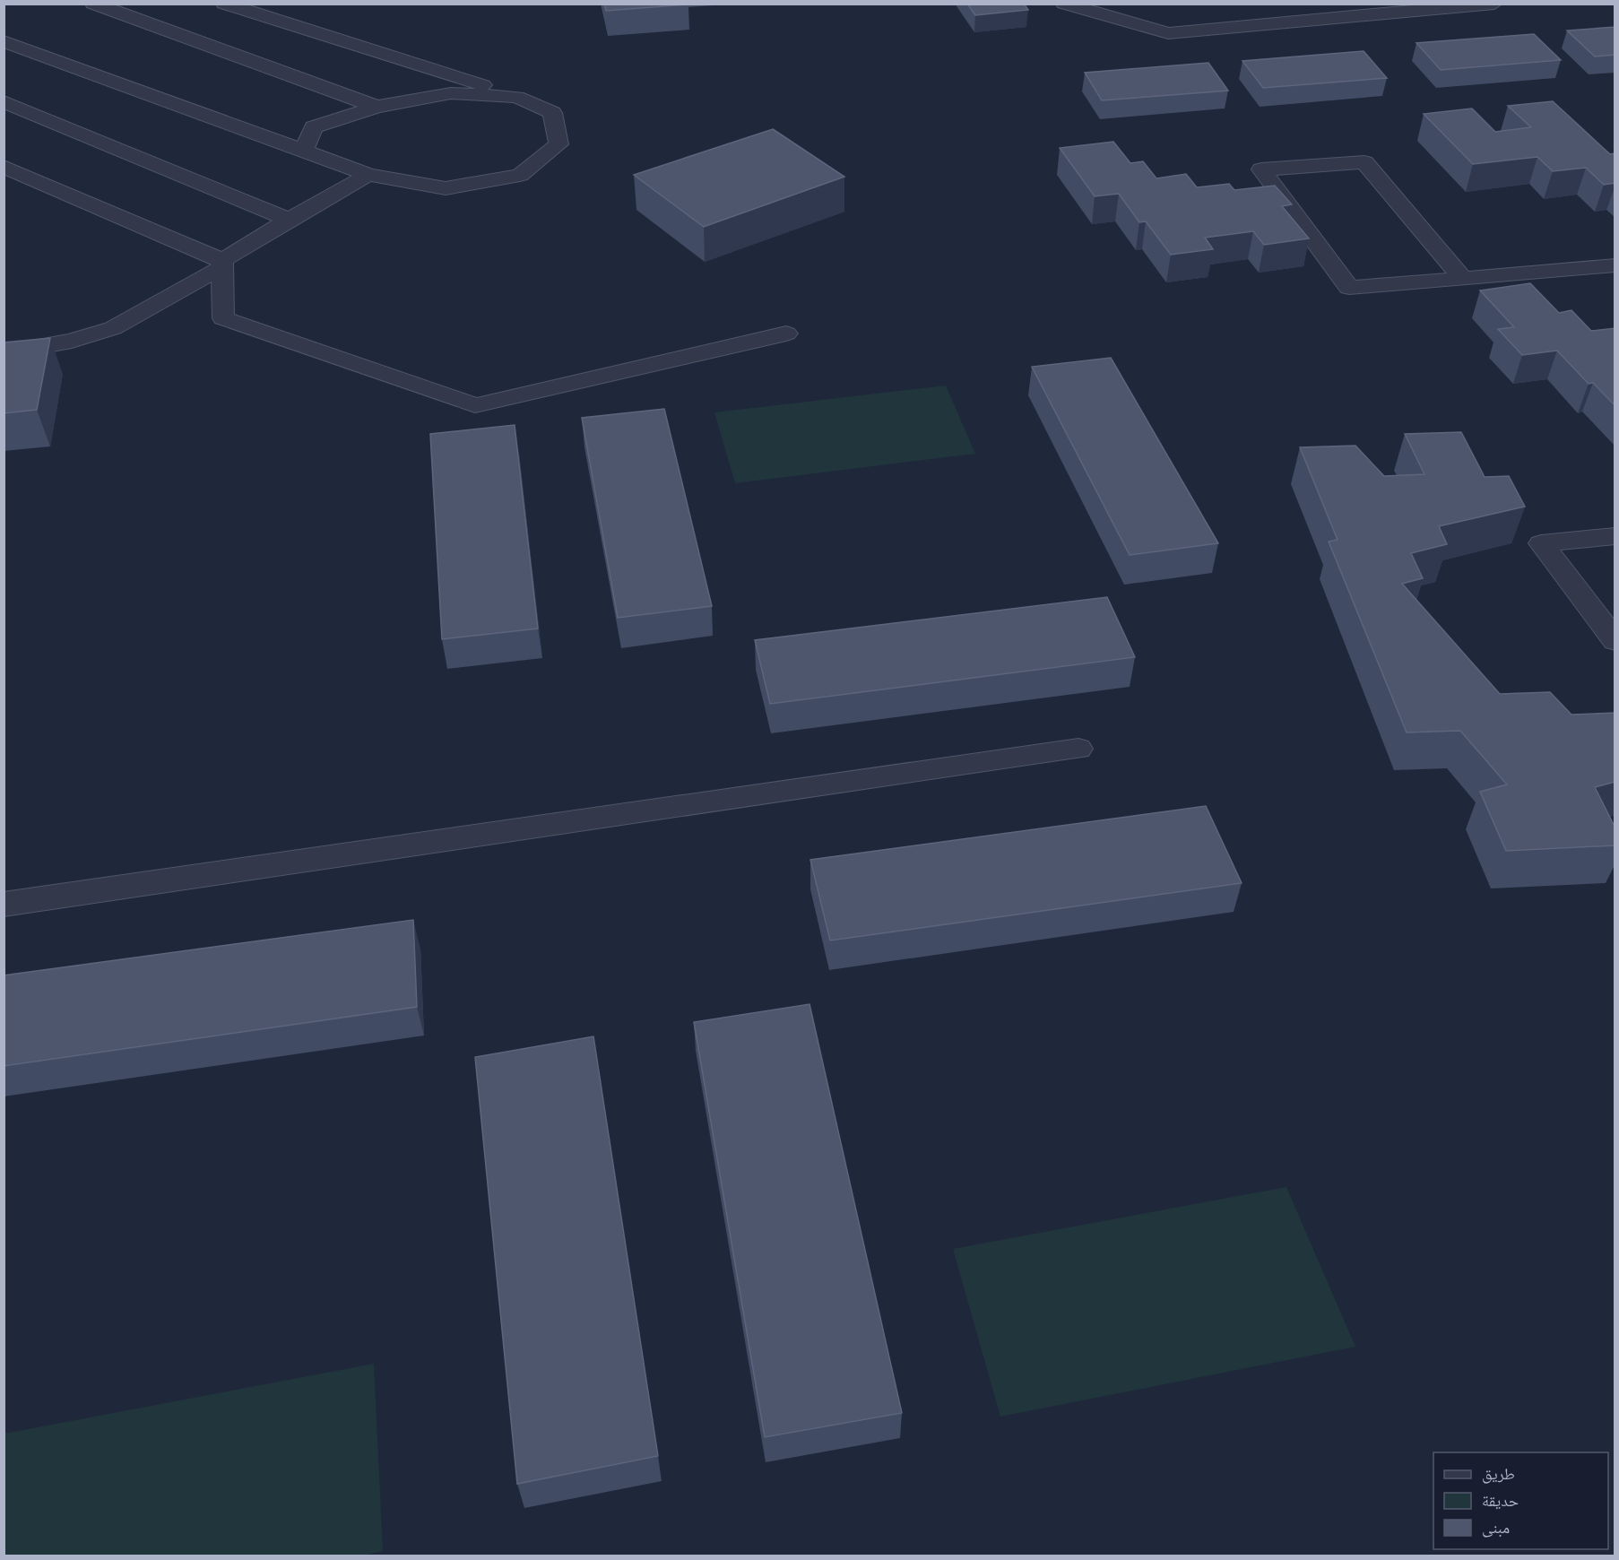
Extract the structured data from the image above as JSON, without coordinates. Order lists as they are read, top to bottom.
{
  "legend": ["طريق", "حديقة", "مبنى"]
}
